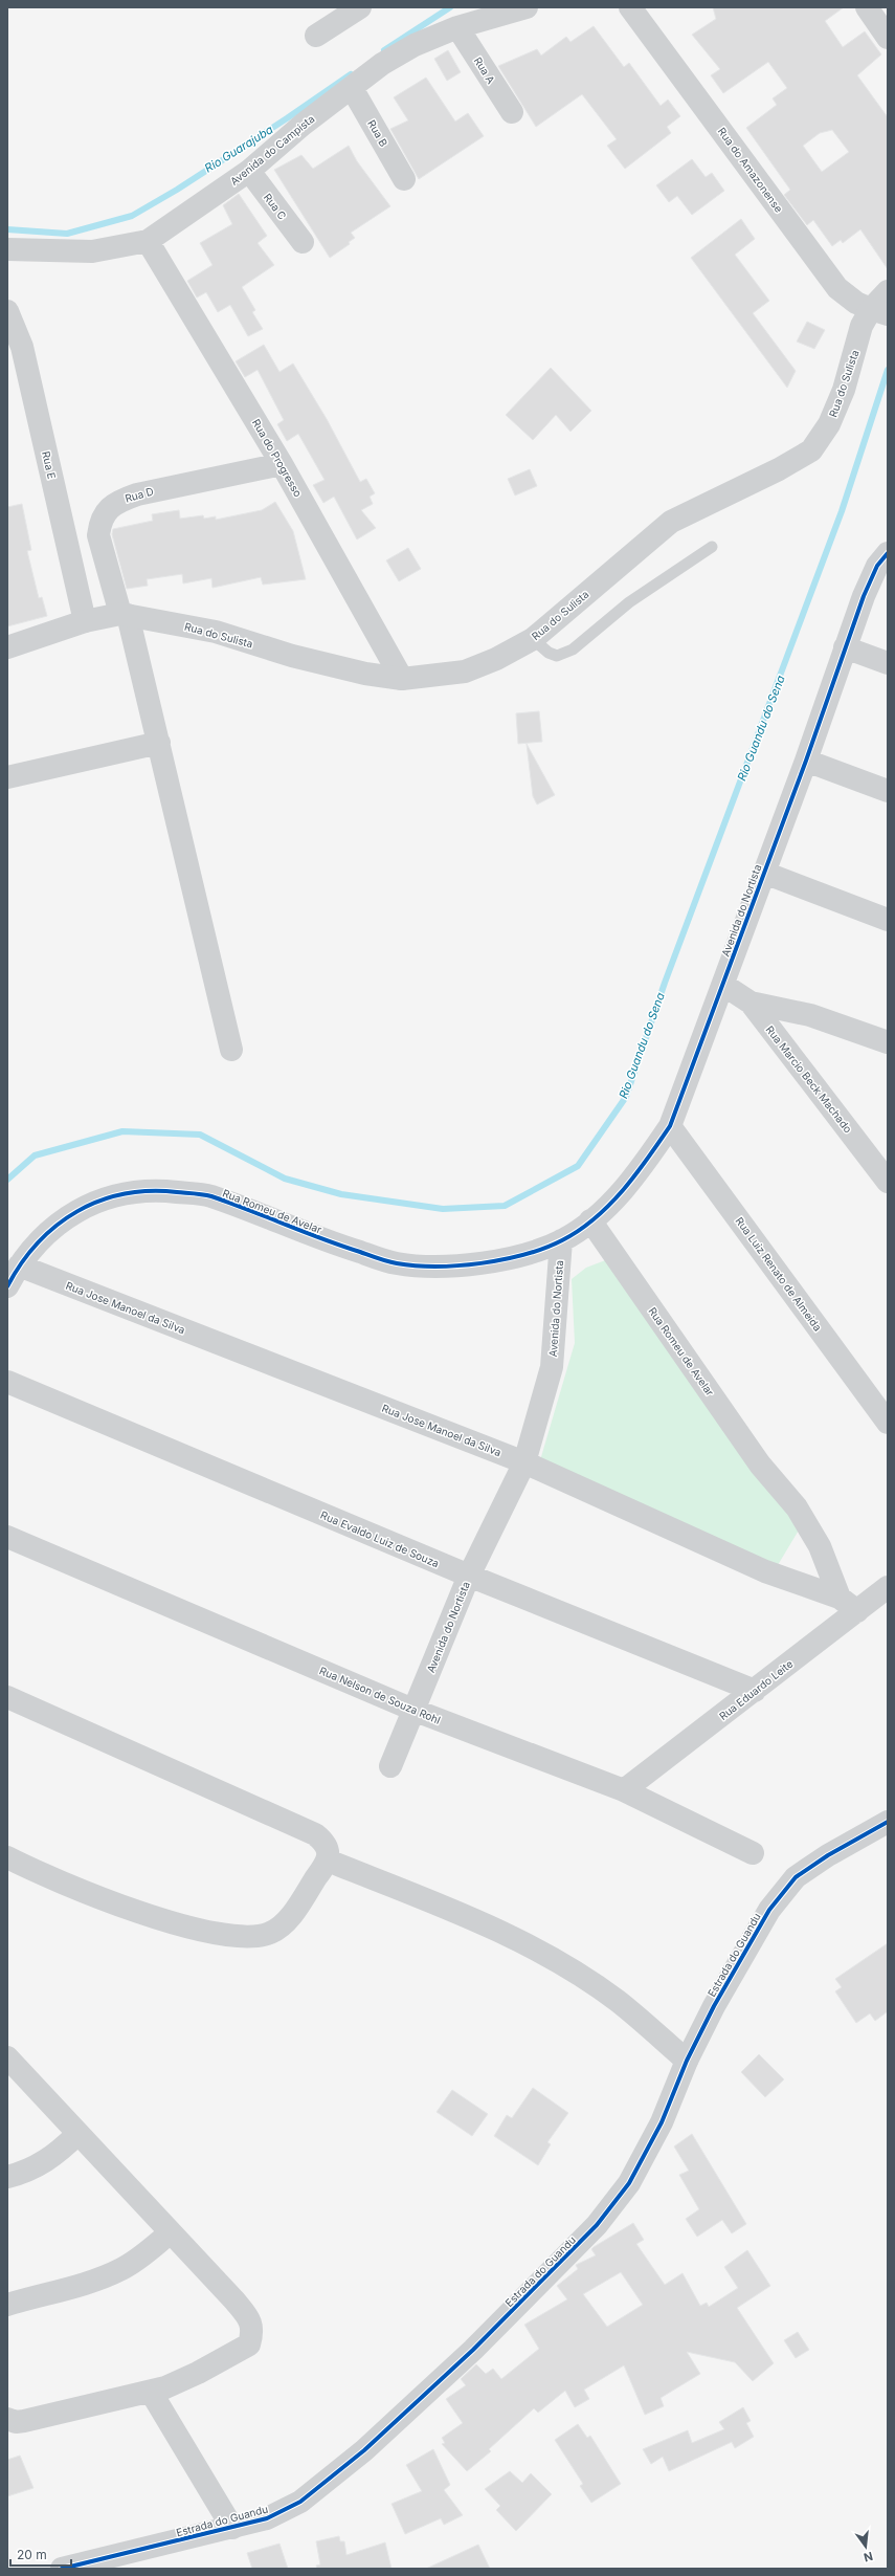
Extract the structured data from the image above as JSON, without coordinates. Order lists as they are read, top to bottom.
{
  "streets": {
    "street": [
      "Rua A",
      "Rua B",
      "Avenida do Campista",
      "Rua do Amazonense",
      "Rua C",
      "Rua do Sulista",
      "Rua do Progresso",
      "Rua E",
      "Rua D",
      "Avenida do Nortista",
      "Rua Marcio Beck Machado",
      "Rua Romeu de Avelar",
      "Rua Luiz Renato de Almeida",
      "Rua Jose Manoel da Silva",
      "Rua Evaldo Luiz de Souza",
      "Rua Eduardo Leite",
      "Rua Nelson de Souza Rohl",
      "Estrada do Guandu"
    ]
  },
  "crossings": [
    ["Rua A", "Avenida do Campista"],
    ["Rua B", "Avenida do Campista"],
    ["Avenida do Campista", "Rua C"],
    ["Avenida do Campista", "Rua do Progresso"],
    ["Rua do Amazonense", "Rua do Sulista"],
    ["Rua do Sulista", "Rua do Progresso"],
    ["Rua do Sulista", "Rua E"],
    ["Rua do Sulista", "Rua D"],
    ["Rua do Progresso", "Rua D"],
    ["Avenida do Nortista", "Rua Marcio Beck Machado"],
    ["Avenida do Nortista", "Rua Romeu de Avelar"],
    ["Avenida do Nortista", "Rua Luiz Renato de Almeida"],
    ["Avenida do Nortista", "Rua Jose Manoel da Silva"],
    ["Avenida do Nortista", "Rua Evaldo Luiz de Souza"],
    ["Avenida do Nortista", "Rua Nelson de Souza Rohl"],
    ["Rua Romeu de Avelar", "Rua Jose Manoel da Silva"],
    ["Rua Romeu de Avelar", "Rua Eduardo Leite"],
    ["Rua Jose Manoel da Silva", "Rua Eduardo Leite"],
    ["Rua Evaldo Luiz de Souza", "Rua Eduardo Leite"],
    ["Rua Eduardo Leite", "Rua Nelson de Souza Rohl"]
  ],
  "water": ["Rio Guarajuba", "Rio Guandu do Sena"],
  "scale_bar": "20 m",
  "north": "bottom"
}
